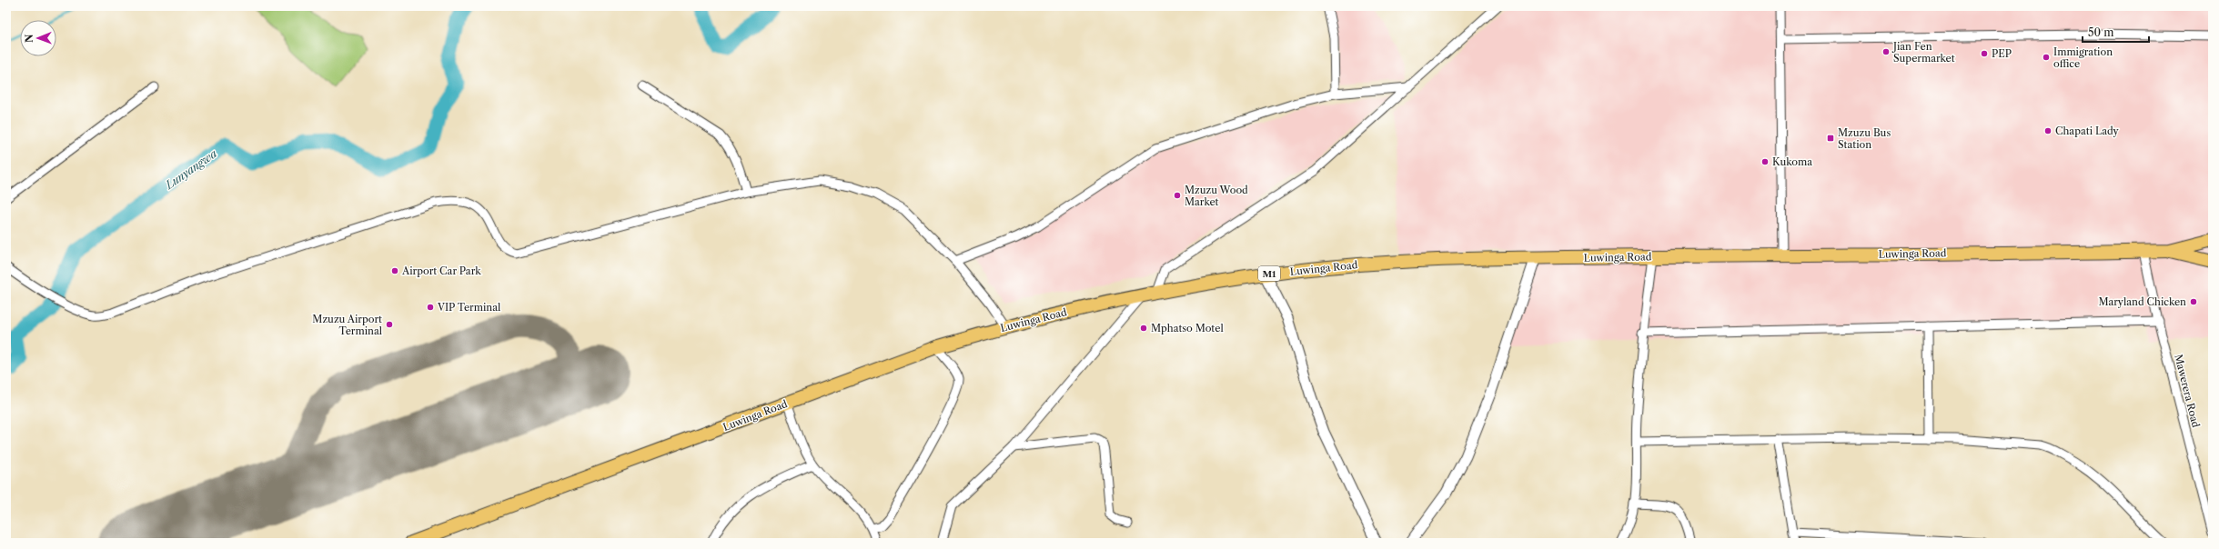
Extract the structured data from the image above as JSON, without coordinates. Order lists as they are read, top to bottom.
{
  "streets": {
    "highway": ["Luwinga Road", "M1"],
    "street": ["Mawerera Road"]
  },
  "crossings": [
    ["Luwinga Road", "Mawerera Road"]
  ],
  "water": ["Lunyangwa"],
  "places": {
    "other": [
      "Jian Fen Supermarket",
      "PEP",
      "Immigration office",
      "Chapati Lady",
      "Kukoma",
      "Mzuzu Wood Market",
      "Airport Car Park",
      "Maryland Chicken",
      "VIP Terminal",
      "Mzuzu Airport Terminal",
      "Mphatso Motel"
    ],
    "transit": ["Mzuzu Bus Station"]
  },
  "scale_bar": "50 m",
  "north": "left"
}
